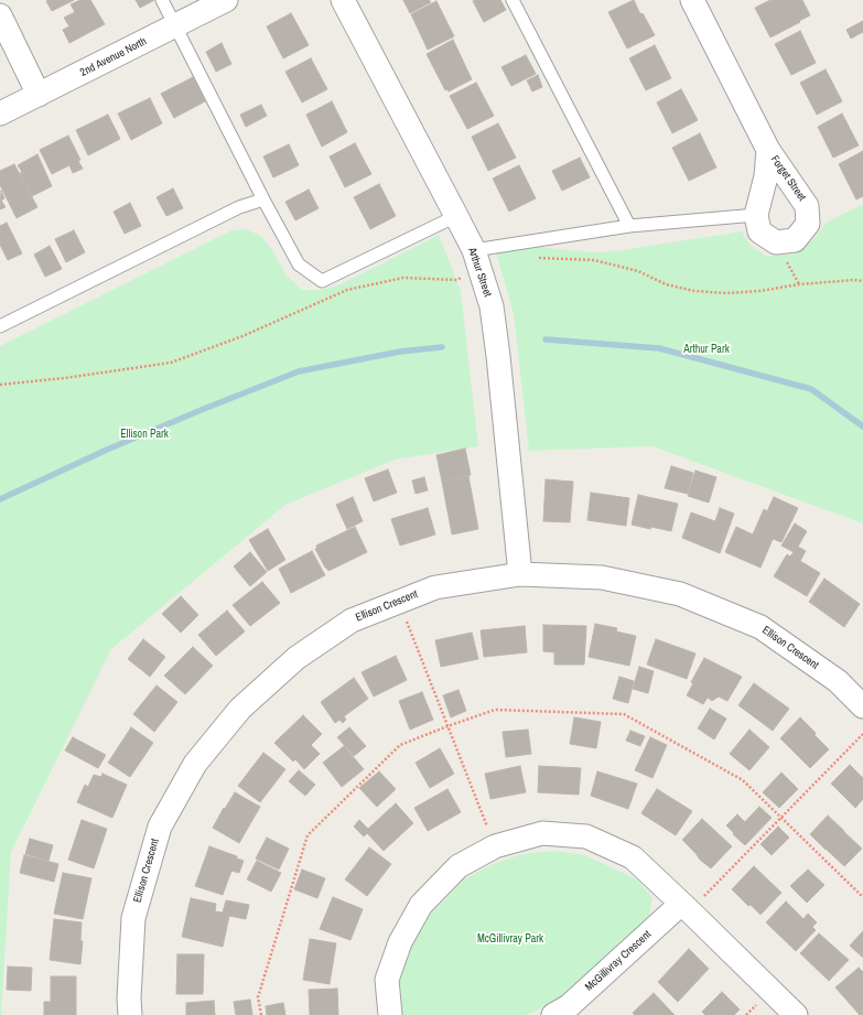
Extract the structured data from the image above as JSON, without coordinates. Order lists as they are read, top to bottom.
{
  "streets": {
    "street": [
      "2nd Avenue North",
      "Forget Street",
      "Arthur Street",
      "Ellison Crescent",
      "McGillivray Crescent"
    ]
  },
  "crossings": [
    ["Arthur Street", "Ellison Crescent"]
  ],
  "parks": ["Arthur Park", "Ellison Park", "McGillivray Park"]
}
